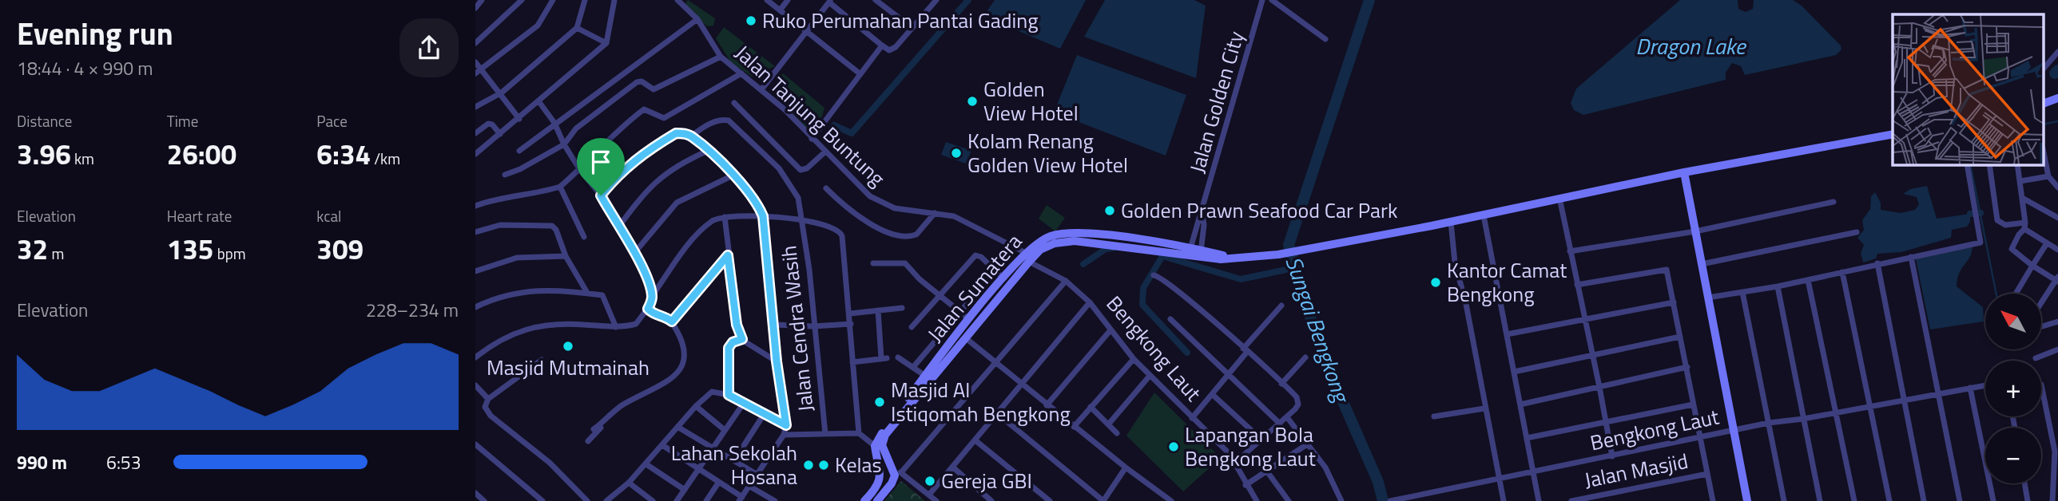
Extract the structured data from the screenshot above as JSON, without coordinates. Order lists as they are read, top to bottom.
{
  "streets": {
    "main road": ["Jalan Sumatera"],
    "street": [
      "Jalan Golden City",
      "Jalan Tanjung Buntung",
      "Jalan Cendra Wasih",
      "Bengkong Laut",
      "Jalan Masjid"
    ]
  },
  "crossings": [
    ["Jalan Golden City", "Jalan Sumatera"],
    ["Jalan Tanjung Buntung", "Jalan Sumatera"],
    ["Jalan Sumatera", "Bengkong Laut"]
  ],
  "water": ["Dragon Lake", "Sungai Bengkong"],
  "places": [
    "Ruko Perumahan Pantai Gading",
    "Golden View Hotel",
    "Kolam Renang Golden View Hotel",
    "Golden Prawn Seafood Car Park",
    "Kantor Camat Bengkong",
    "Masjid Mutmainah",
    "Masjid Al Istiqomah Bengkong",
    "Lapangan Bola Bengkong Laut",
    "Lahan Sekolah Hosana",
    "Kelas",
    "Gereja GBI"
  ],
  "north": "top left",
  "page": {
    "heading": ["Evening run", "18:44 · 4 × 990 m"],
    "stats": [
      ["Distance", "3.96 km"],
      ["Time", "26:00"],
      ["Pace", "6:34 /km"],
      ["Elevation", "32 m"],
      ["Heart rate", "135 bpm"],
      ["kcal", "309"]
    ],
    "chart": ["Elevation", "228–234 m"],
    "map_buttons": ["+", "−"],
    "list": [
      {
        "name": "990 m",
        "note": "6:53"
      }
    ]
  }
}
